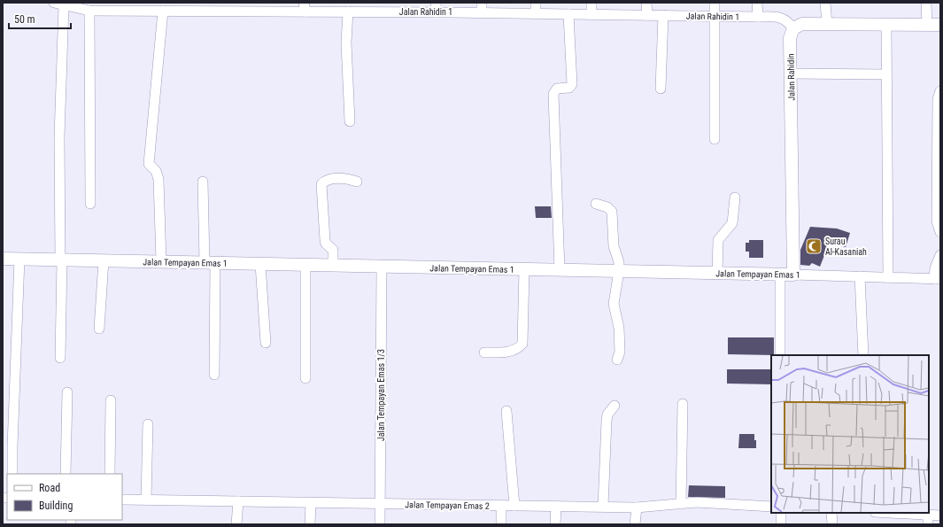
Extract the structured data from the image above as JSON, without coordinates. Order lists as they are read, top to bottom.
{
  "streets": {
    "street": [
      "Jalan Rahidin 1",
      "Jalan Rahidin",
      "Jalan Tempayan Emas 1",
      "Jalan Tempayan Emas 1/3",
      "Jalan Tempayan Emas 2"
    ]
  },
  "crossings": [
    ["Jalan Rahidin 1", "Jalan Rahidin"],
    ["Jalan Rahidin", "Jalan Tempayan Emas 1"],
    ["Jalan Tempayan Emas 1", "Jalan Tempayan Emas 1/3"],
    ["Jalan Tempayan Emas 1/3", "Jalan Tempayan Emas 2"]
  ],
  "places": {
    "mosque": ["Surau Al-Kasaniah"]
  },
  "legend": ["Road", "Building"],
  "scale_bar": "50 m"
}
